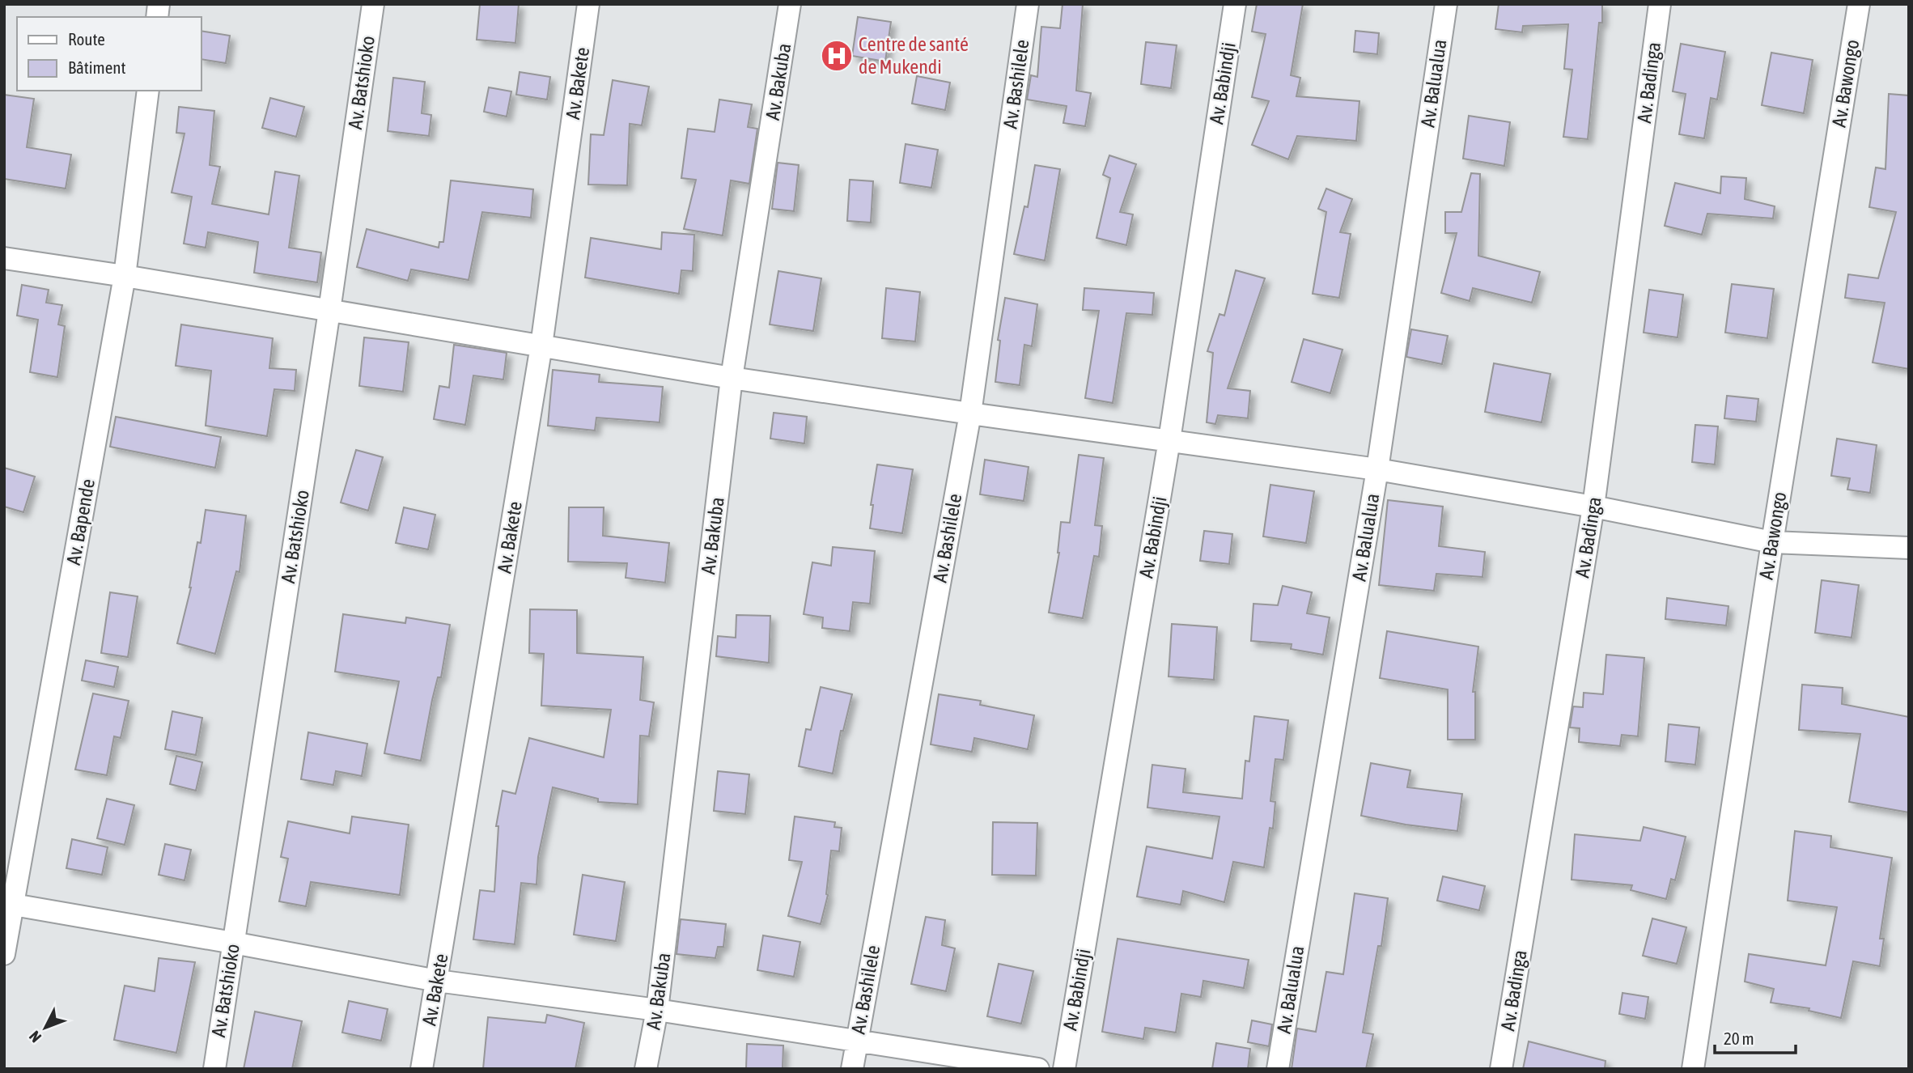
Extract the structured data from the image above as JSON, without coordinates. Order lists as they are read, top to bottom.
{
  "streets": {
    "street": [
      "Av. Bakuba",
      "Av. Batshioko",
      "Av. Badinga",
      "Av. Bakete",
      "Av. Babindji",
      "Av. Balualua",
      "Av. Bawongo",
      "Av. Bashilele",
      "Av. Bapende"
    ]
  },
  "places": {
    "hospital": ["Centre de santé de Mukendi"]
  },
  "legend": ["Route", "Bâtiment"],
  "scale_bar": "20 m",
  "north": "bottom left"
}
